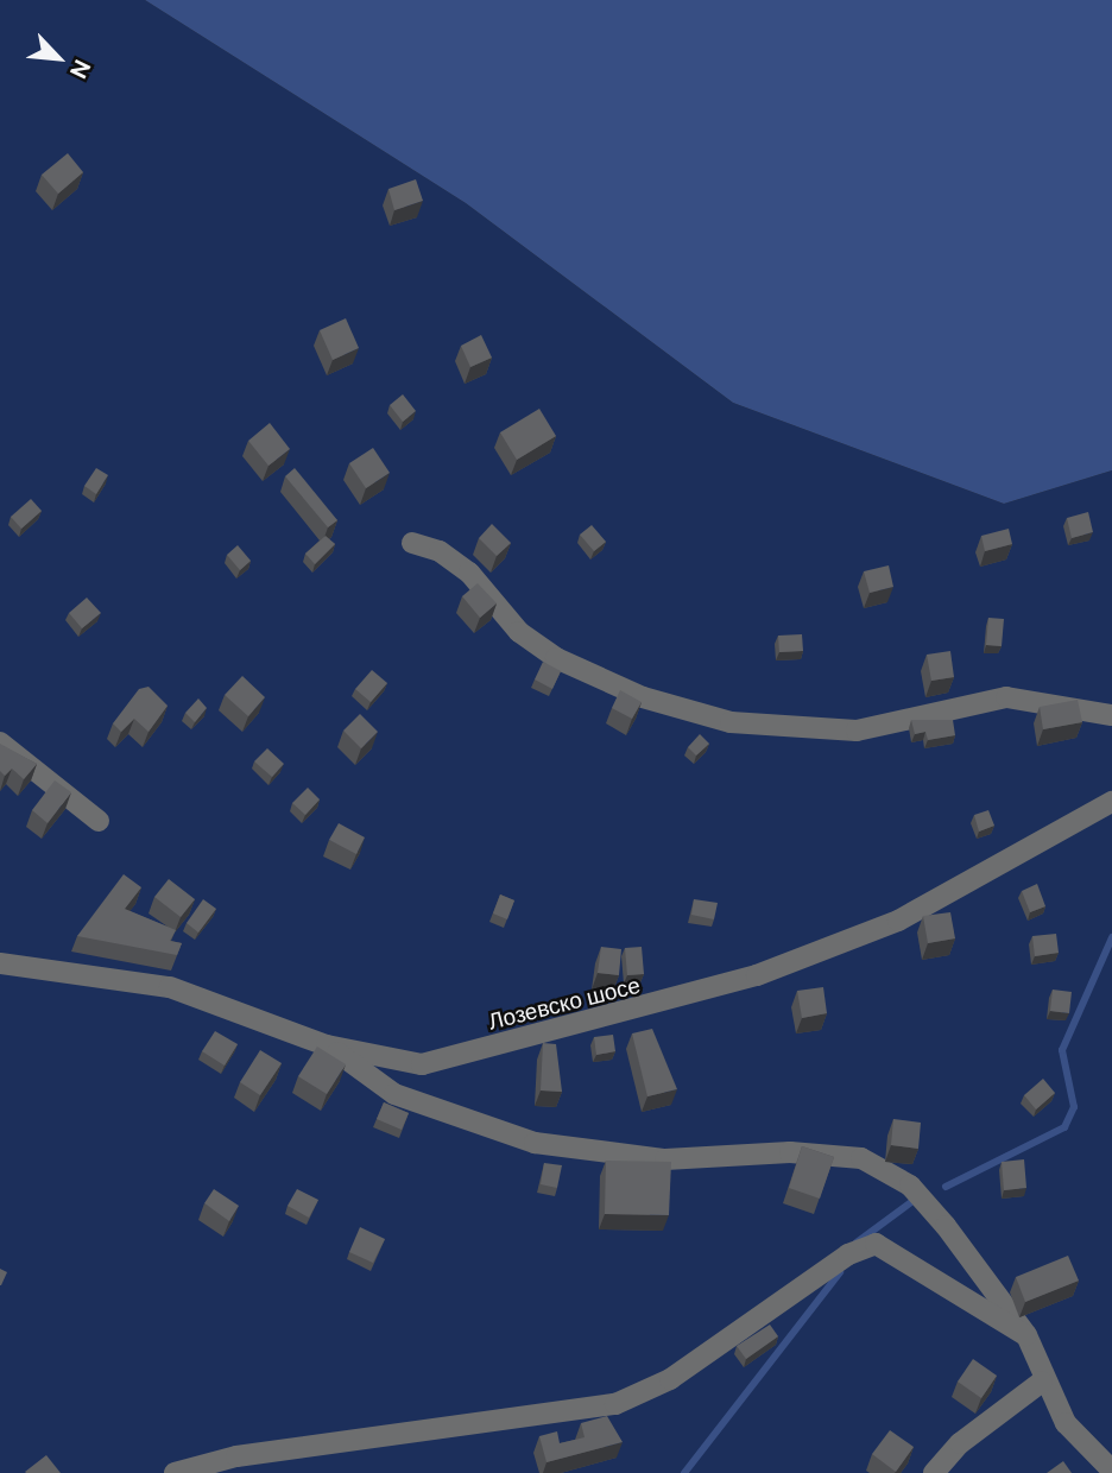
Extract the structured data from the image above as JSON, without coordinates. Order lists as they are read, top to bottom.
{
  "streets": {
    "street": ["Лозевско шосе"]
  },
  "north": "bottom right"
}
